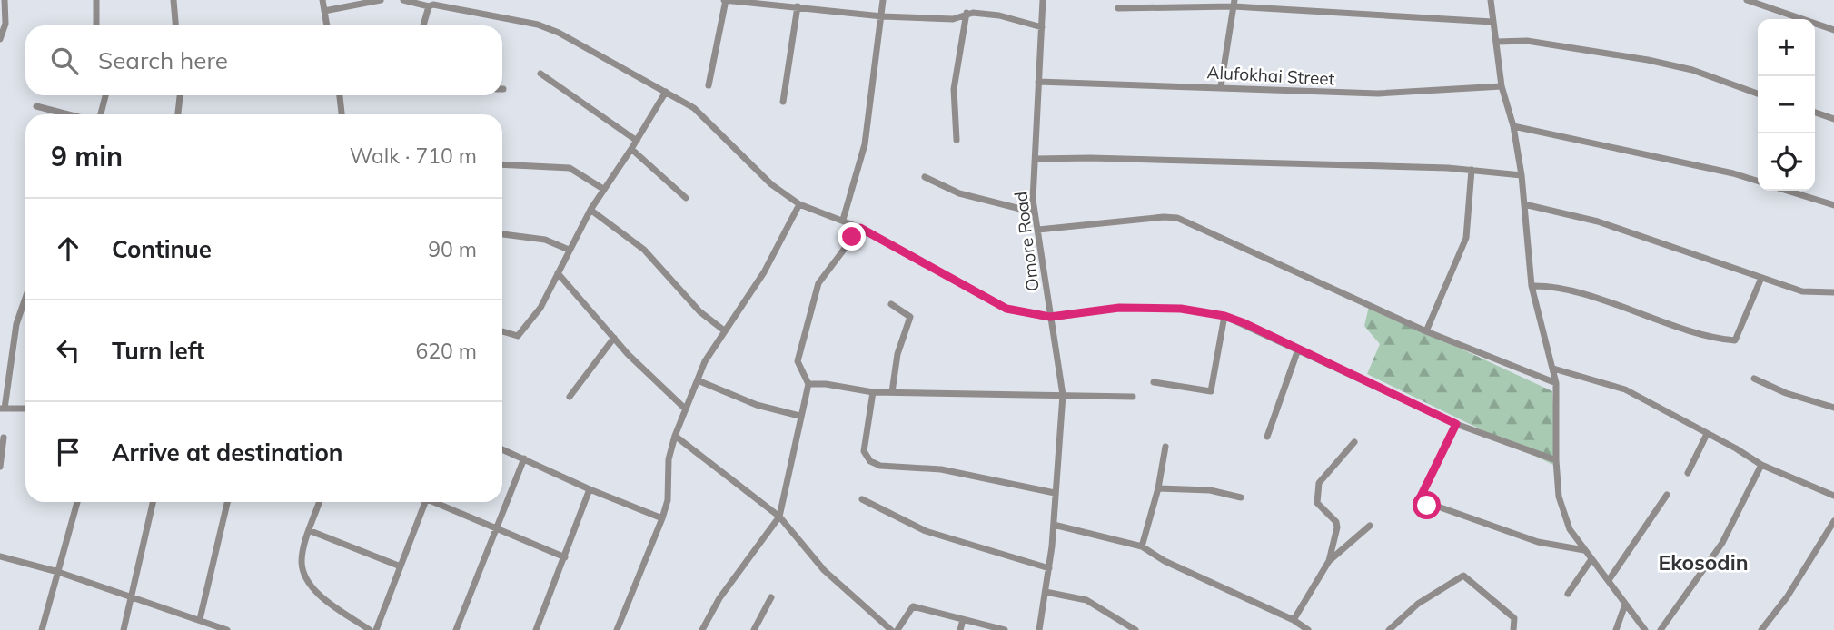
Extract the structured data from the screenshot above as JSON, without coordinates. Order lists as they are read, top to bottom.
{
  "streets": {
    "street": ["Alufokhai Street", "Omore Road"]
  },
  "crossings": [
    ["Alufokhai Street", "Omore Road"]
  ],
  "districts": ["Ekosodin"],
  "page": {
    "map_buttons": ["+", "−"],
    "search": "Search here",
    "heading": ["9 min", "Walk · 710 m"],
    "list": [
      ["Continue", "90 m"],
      ["Turn left", "620 m"],
      "Arrive at destination"
    ]
  }
}
